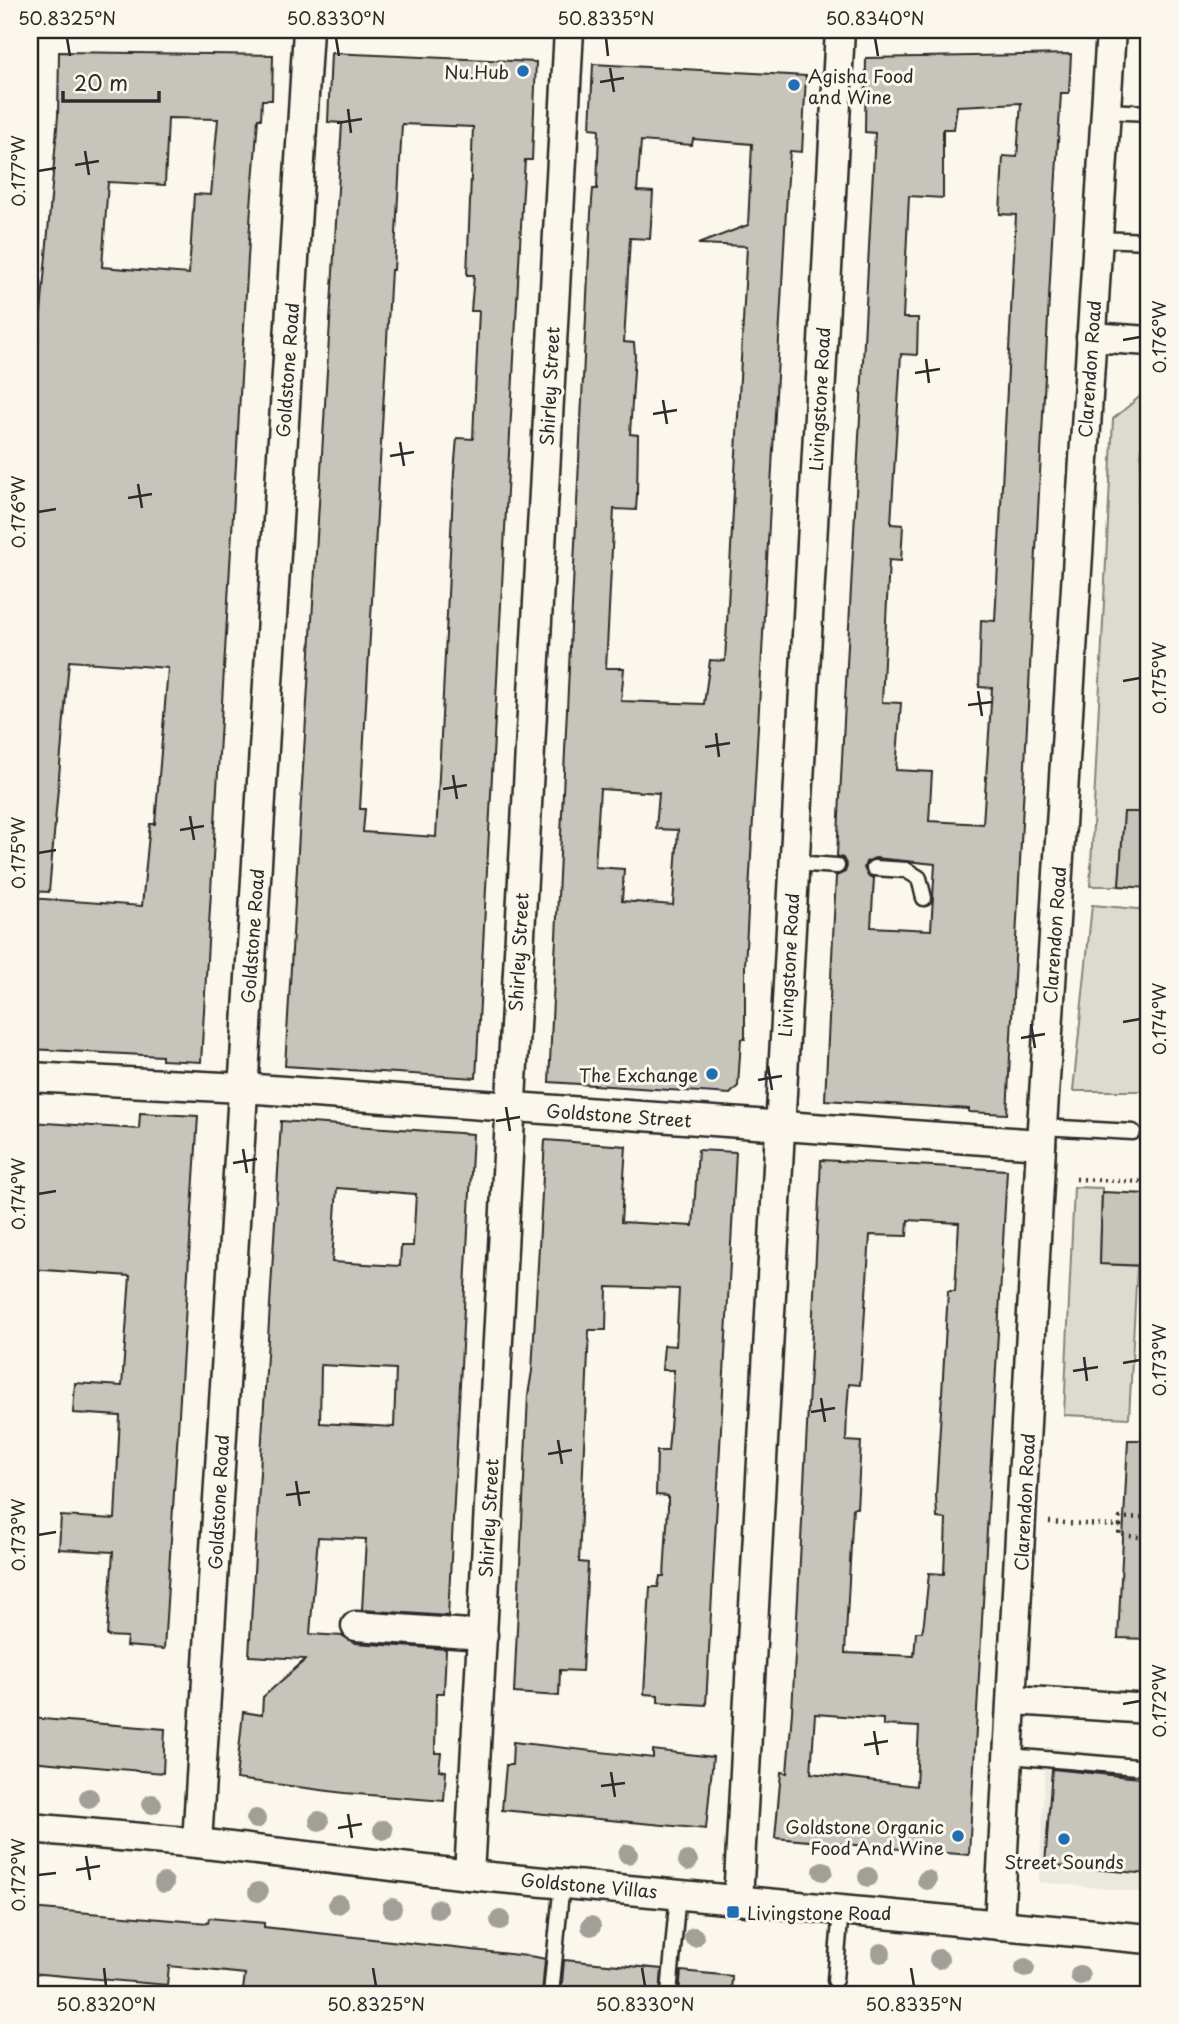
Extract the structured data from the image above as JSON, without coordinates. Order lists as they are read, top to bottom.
{
  "streets": {
    "street": [
      "Clarendon Road",
      "Goldstone Road",
      "Shirley Street",
      "Livingstone Road",
      "Goldstone Street",
      "Goldstone Villas"
    ]
  },
  "crossings": [
    ["Clarendon Road", "Goldstone Street"],
    ["Clarendon Road", "Goldstone Villas"],
    ["Goldstone Road", "Goldstone Street"],
    ["Goldstone Road", "Goldstone Villas"],
    ["Shirley Street", "Goldstone Street"],
    ["Shirley Street", "Goldstone Villas"],
    ["Livingstone Road", "Goldstone Street"],
    ["Livingstone Road", "Goldstone Villas"]
  ],
  "places": {
    "other": [
      "Nu.Hub",
      "Agisha Food and Wine",
      "The Exchange",
      "Goldstone Organic Food And Wine",
      "Street Sounds"
    ],
    "transit": ["Livingstone Road"]
  },
  "scale_bar": "20 m",
  "coordinates": [
    "50.8325°N",
    "50.8330°N",
    "50.8335°N",
    "50.8340°N",
    "0.177°W",
    "0.176°W",
    "0.175°W",
    "0.174°W",
    "0.173°W",
    "0.172°W",
    "50.8320°N"
  ]
}
